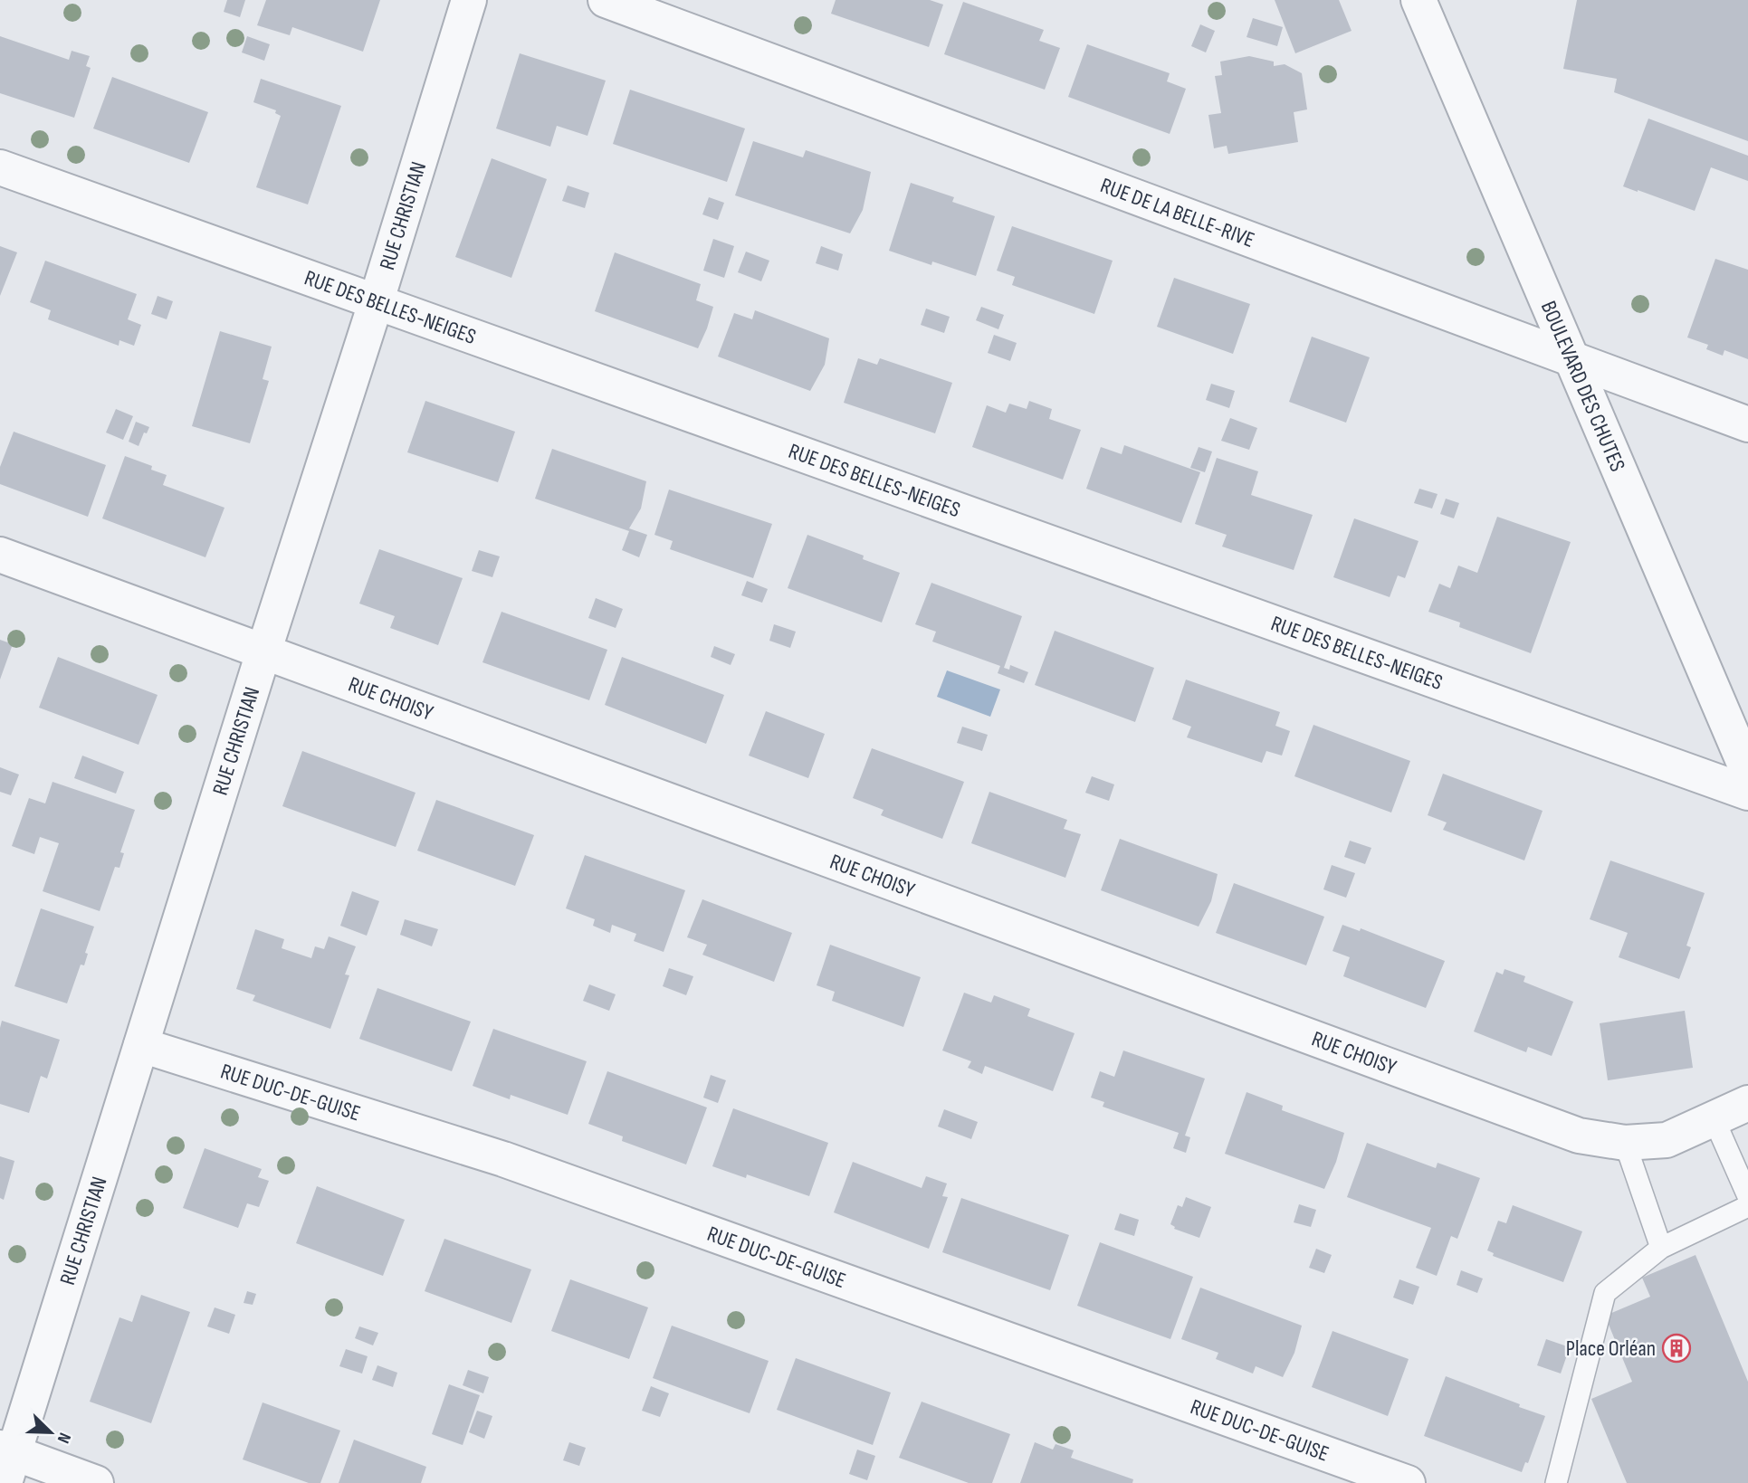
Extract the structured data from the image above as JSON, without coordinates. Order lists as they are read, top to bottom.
{
  "streets": {
    "street": [
      "RUE DE LA BELLE-RIVE",
      "RUE CHRISTIAN",
      "RUE DES BELLES-NEIGES",
      "BOULEVARD DES CHUTES",
      "RUE CHOISY",
      "RUE DUC-DE-GUISE"
    ]
  },
  "crossings": [
    ["RUE DE LA BELLE-RIVE", "BOULEVARD DES CHUTES"],
    ["RUE CHRISTIAN", "RUE DES BELLES-NEIGES"],
    ["RUE CHRISTIAN", "RUE CHOISY"],
    ["RUE CHRISTIAN", "RUE DUC-DE-GUISE"]
  ],
  "places": {
    "building": ["Place Orléan"]
  },
  "north": "bottom right"
}
